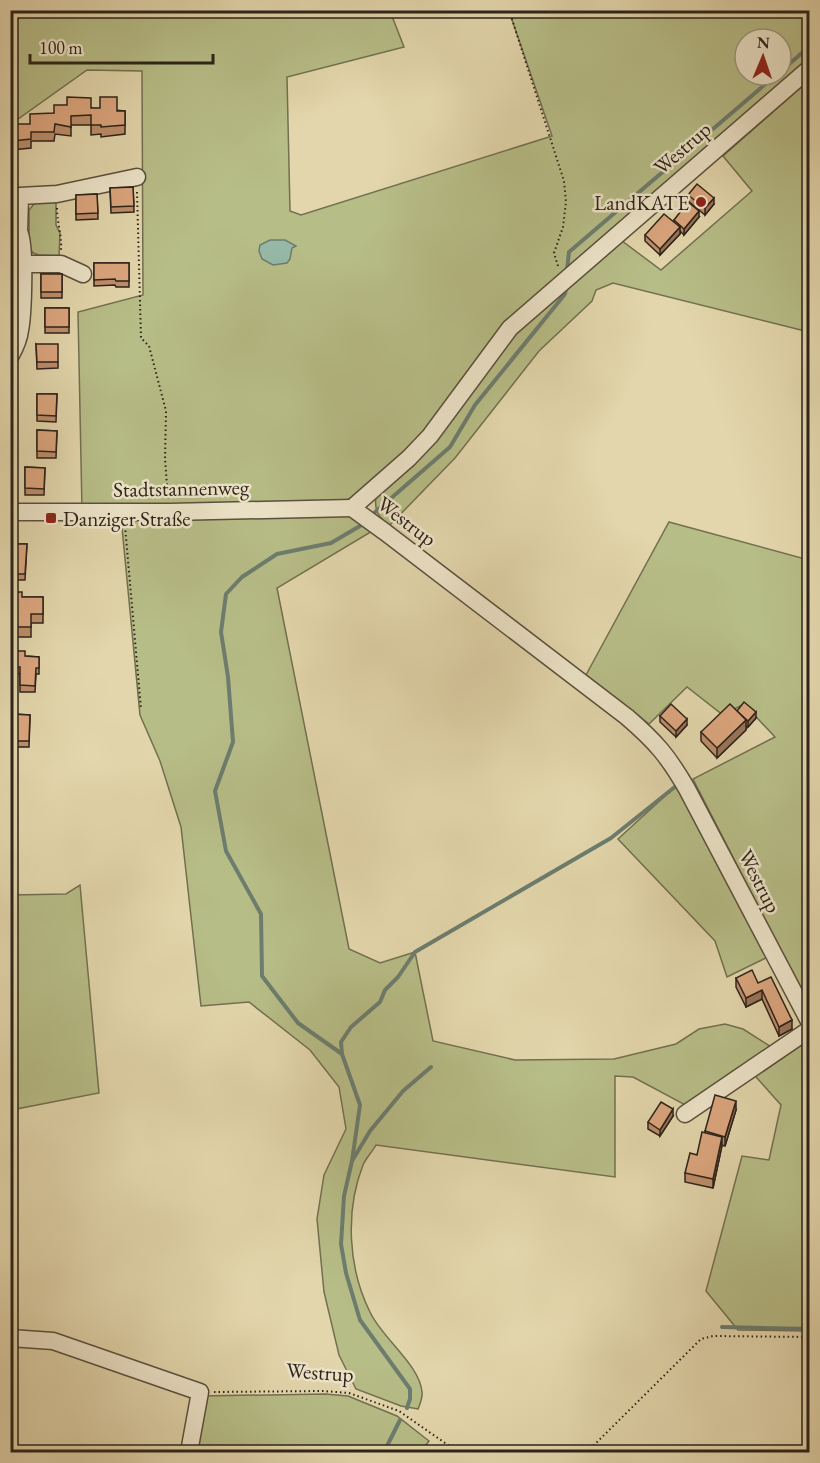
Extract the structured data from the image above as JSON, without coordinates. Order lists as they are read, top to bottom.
{
  "streets": {
    "street": ["Westrup", "Stadtstannenweg"]
  },
  "crossings": [
    ["Westrup", "Stadtstannenweg"]
  ],
  "places": {
    "other": ["LandKATE"],
    "transit": ["Danziger Straße"]
  },
  "scale_bar": "100 m",
  "north": "top"
}
